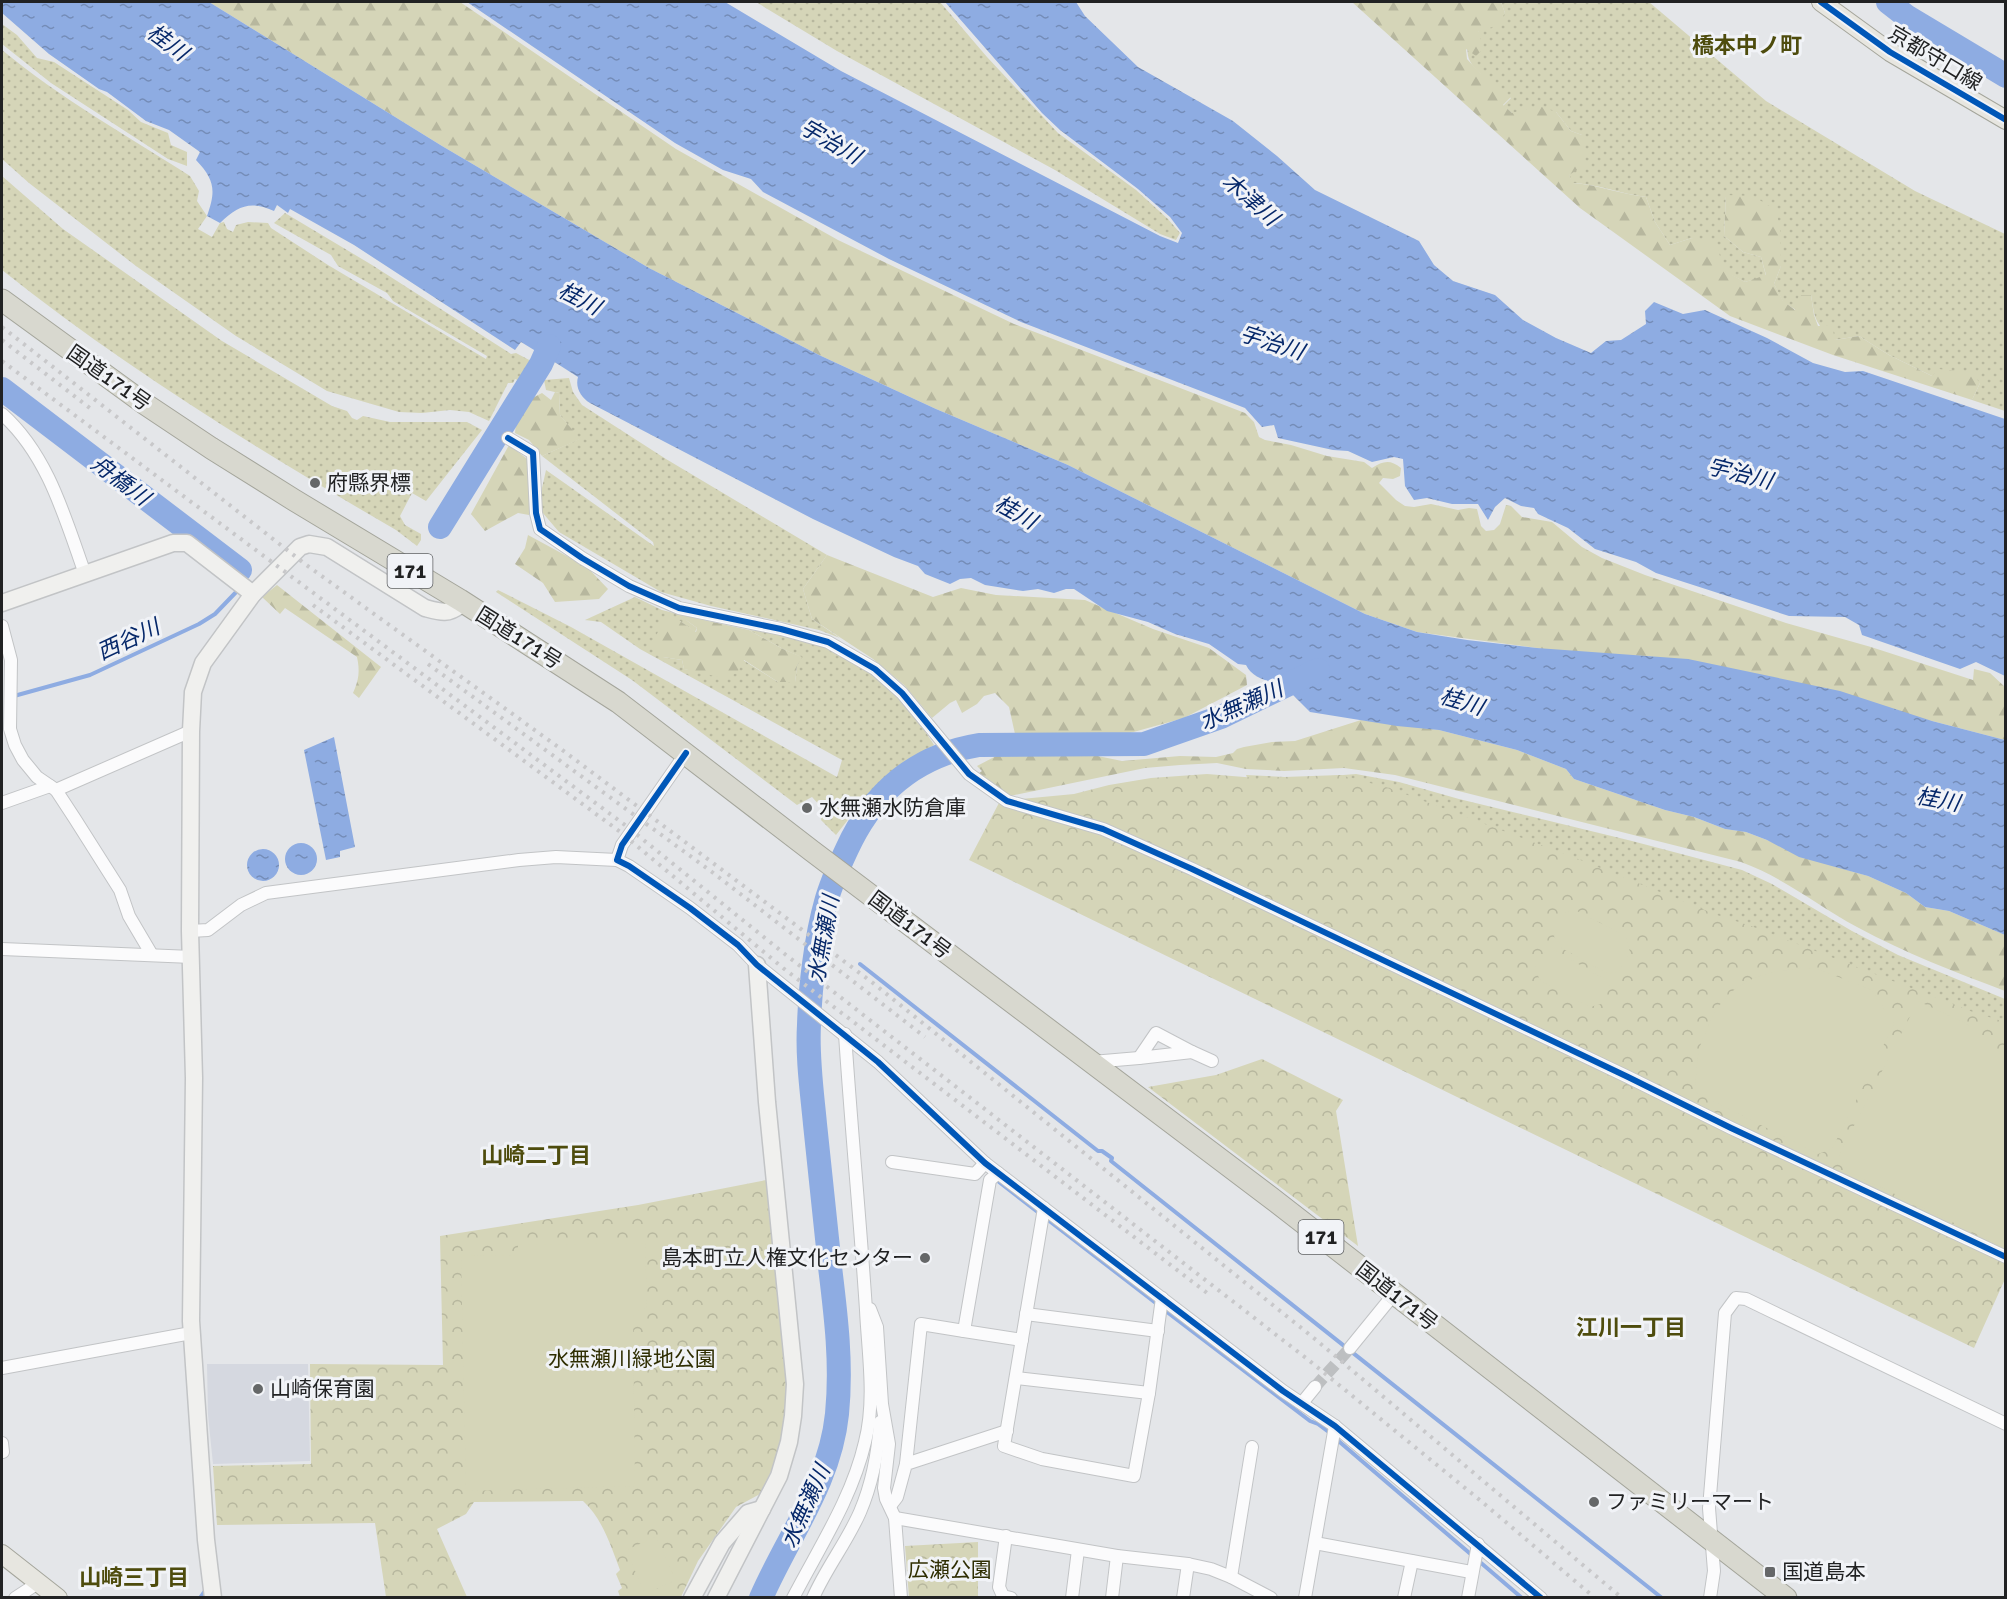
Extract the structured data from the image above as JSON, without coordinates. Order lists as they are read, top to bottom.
{
  "streets": {
    "highway": ["国道171号", "171"],
    "main road": ["京都守口線"]
  },
  "districts": [
    "橋本中ノ町",
    "山崎二丁目",
    "江川一丁目",
    "山崎三丁目"
  ],
  "water": [
    "桂川",
    "宇治川",
    "木津川",
    "舟橋川",
    "西谷川",
    "水無瀬川"
  ],
  "parks": ["水無瀬川緑地公園", "広瀬公園"],
  "places": {
    "other": [
      "府縣界標",
      "水無瀬水防倉庫",
      "島本町立人権文化センター",
      "山崎保育園",
      "ファミリーマート"
    ],
    "transit": ["国道島本"]
  }
}
